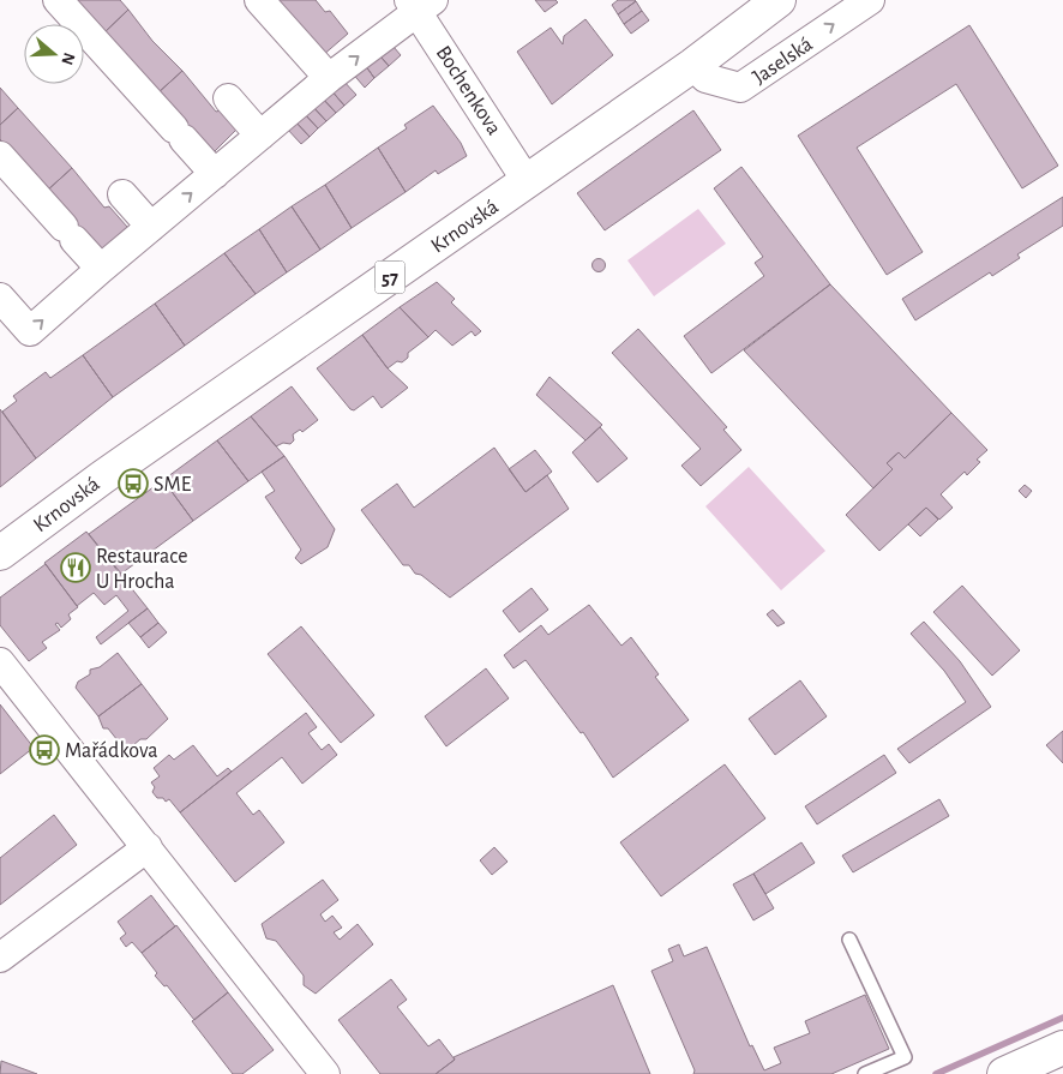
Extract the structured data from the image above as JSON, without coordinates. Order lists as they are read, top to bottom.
{
  "streets": {
    "main road": ["Krnovská", "57"],
    "street": ["Jaselská", "Bochenkova"]
  },
  "crossings": [
    ["Jaselská", "Krnovská"],
    ["Bochenkova", "Krnovská"]
  ],
  "one_way": ["Jaselská"],
  "places": {
    "bus stop": ["SME", "Mařádkova"],
    "restaurant": ["Restaurace U Hrocha"]
  },
  "north": "right"
}
